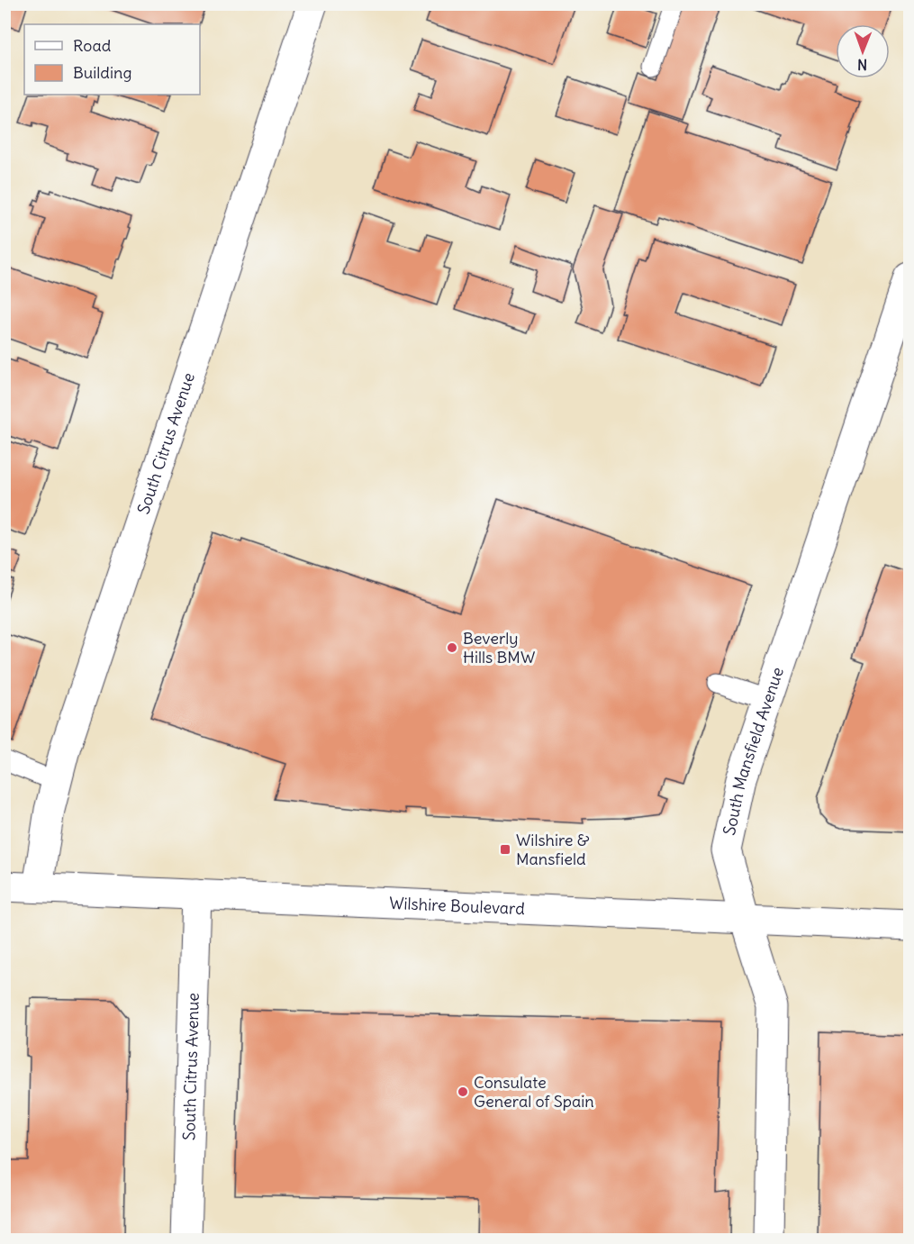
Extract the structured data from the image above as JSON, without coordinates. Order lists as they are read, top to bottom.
{
  "streets": {
    "street": ["South Citrus Avenue", "South Mansfield Avenue", "Wilshire Boulevard"]
  },
  "crossings": [
    ["South Citrus Avenue", "Wilshire Boulevard"],
    ["South Mansfield Avenue", "Wilshire Boulevard"]
  ],
  "places": {
    "other": ["Beverly Hills BMW", "Consulate General of Spain"],
    "transit": ["Wilshire & Mansfield"]
  },
  "legend": ["Road", "Building"],
  "north": "bottom"
}
